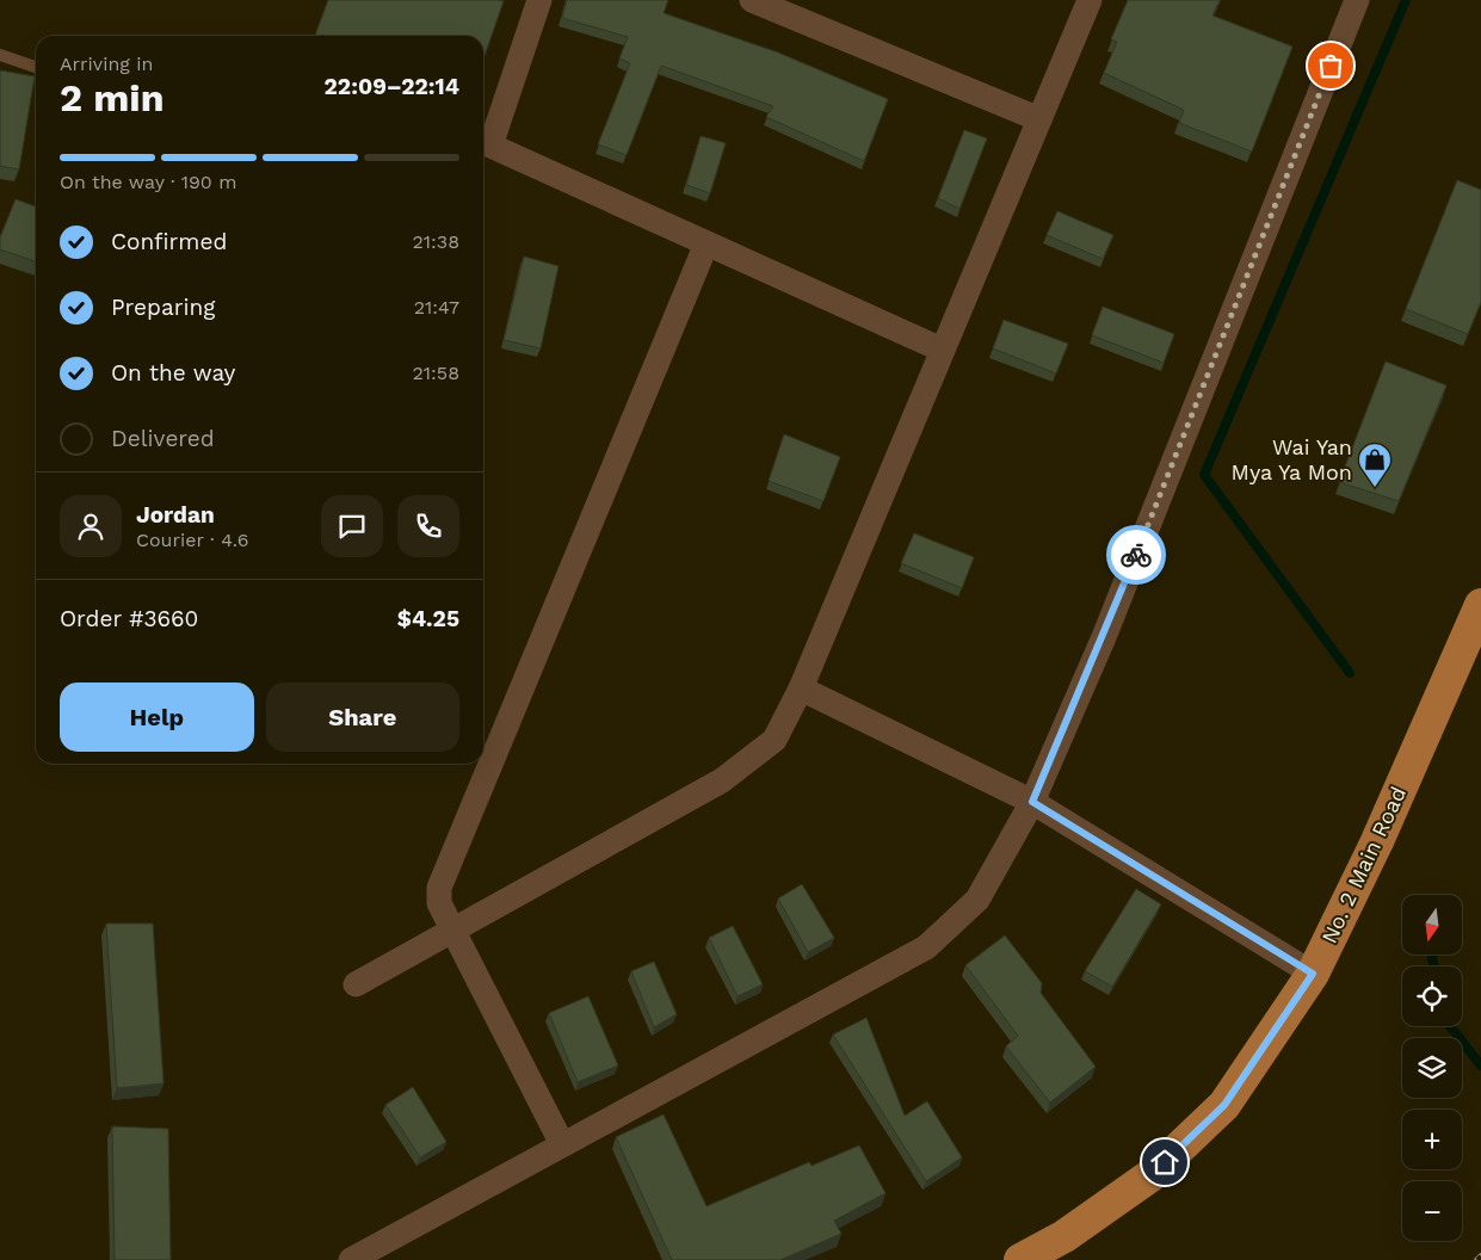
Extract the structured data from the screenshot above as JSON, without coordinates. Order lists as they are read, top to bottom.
{
  "streets": {
    "main road": ["No. 2 Main Road"]
  },
  "places": {
    "shop": ["Wai Yan Mya Ya Mon"]
  },
  "north": "bottom",
  "page": {
    "heading": ["2 min", "Arriving in", "22:09–22:14"],
    "panel": [
      "Jordan",
      "Courier · 4.6",
      "Order #3660",
      "$4.25"
    ],
    "bar": "On the way · 190 m",
    "list": [
      ["Confirmed", "21:38"],
      ["Preparing", "21:47"],
      ["On the way", "21:58"],
      "Delivered"
    ],
    "buttons": ["Help", "Share"],
    "map_buttons": ["+", "−"]
  }
}
